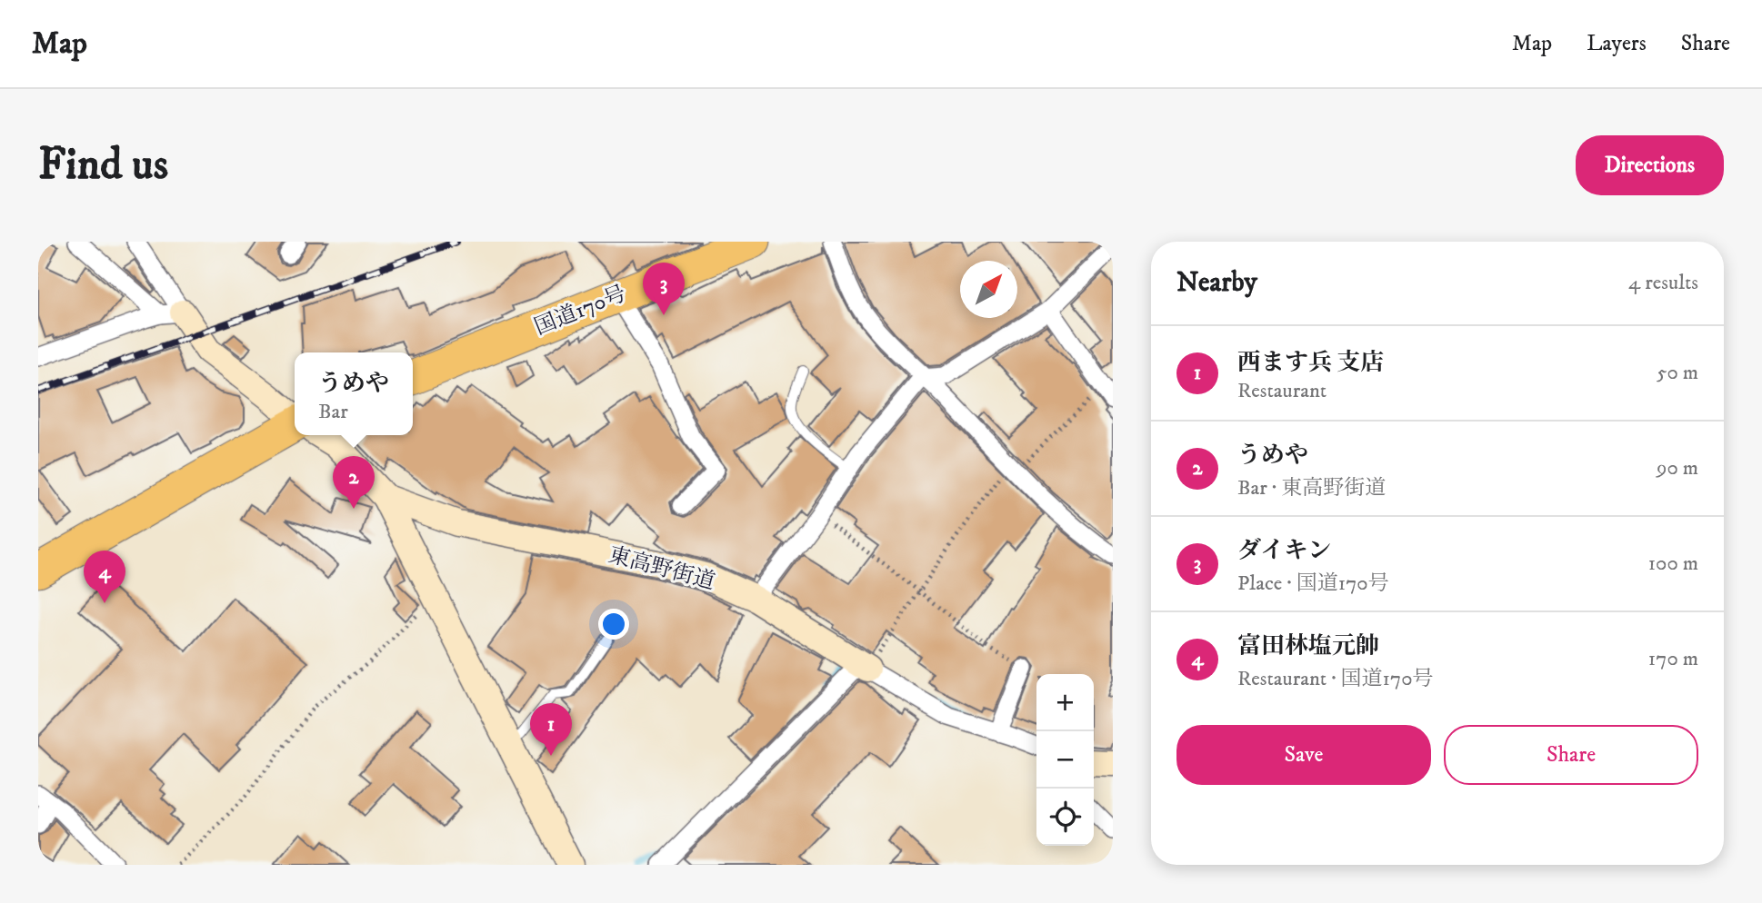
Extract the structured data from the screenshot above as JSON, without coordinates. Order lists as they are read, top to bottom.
{
  "streets": {
    "highway": ["国道170号"],
    "street": ["東高野街道"]
  },
  "north": "top right",
  "page": {
    "header": "Map",
    "nav": ["Map", "Layers", "Share"],
    "buttons": [
      "Directions",
      ["Save", "Share"]
    ],
    "title": "Find us",
    "heading": ["Nearby", "4 results"],
    "pins": [
      "3",
      "2",
      "4",
      "1"
    ],
    "list": [
      {
        "mark": "1",
        "name": "西ます兵 支店",
        "note": "Restaurant",
        "value": "50 m"
      },
      {
        "mark": "2",
        "name": "うめや",
        "note": "Bar · 東高野街道",
        "value": "90 m"
      },
      {
        "mark": "3",
        "name": "ダイキン",
        "note": "Place · 国道170号",
        "value": "100 m"
      },
      {
        "mark": "4",
        "name": "富田林塩元帥",
        "note": "Restaurant · 国道170号",
        "value": "170 m"
      }
    ],
    "popup": ["うめや", "Bar"],
    "map_buttons": ["+", "−"]
  }
}
